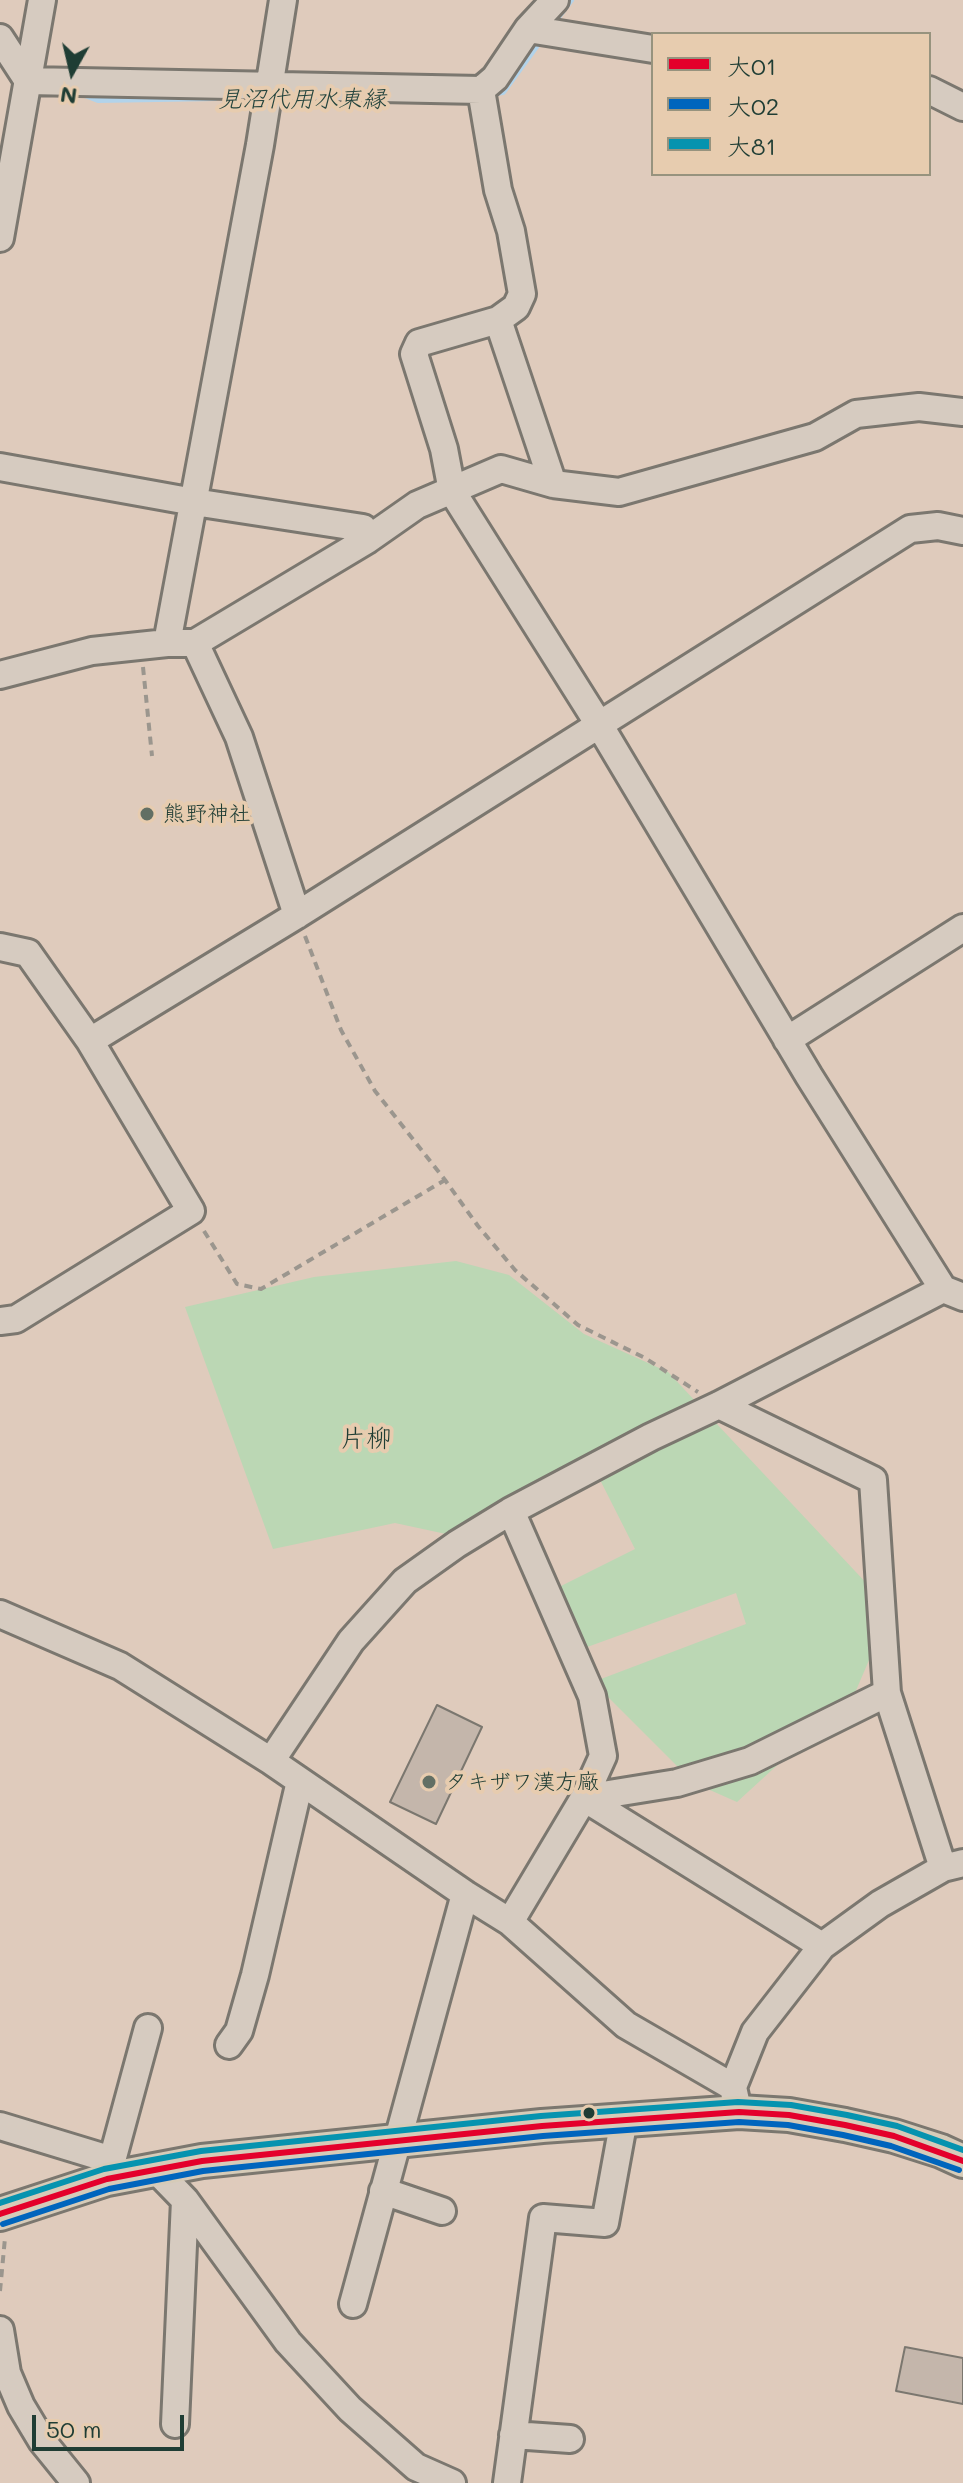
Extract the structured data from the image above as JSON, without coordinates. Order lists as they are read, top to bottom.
{
  "districts": ["片柳"],
  "water": ["見沼代用水東縁"],
  "places": ["熊野神社", "タキザワ漢方廠"],
  "lines": ["transit line 大81", "transit line 大01", "transit line 大02"],
  "legend": ["大01", "大02", "大81"],
  "scale_bar": "50 m",
  "north": "bottom"
}
